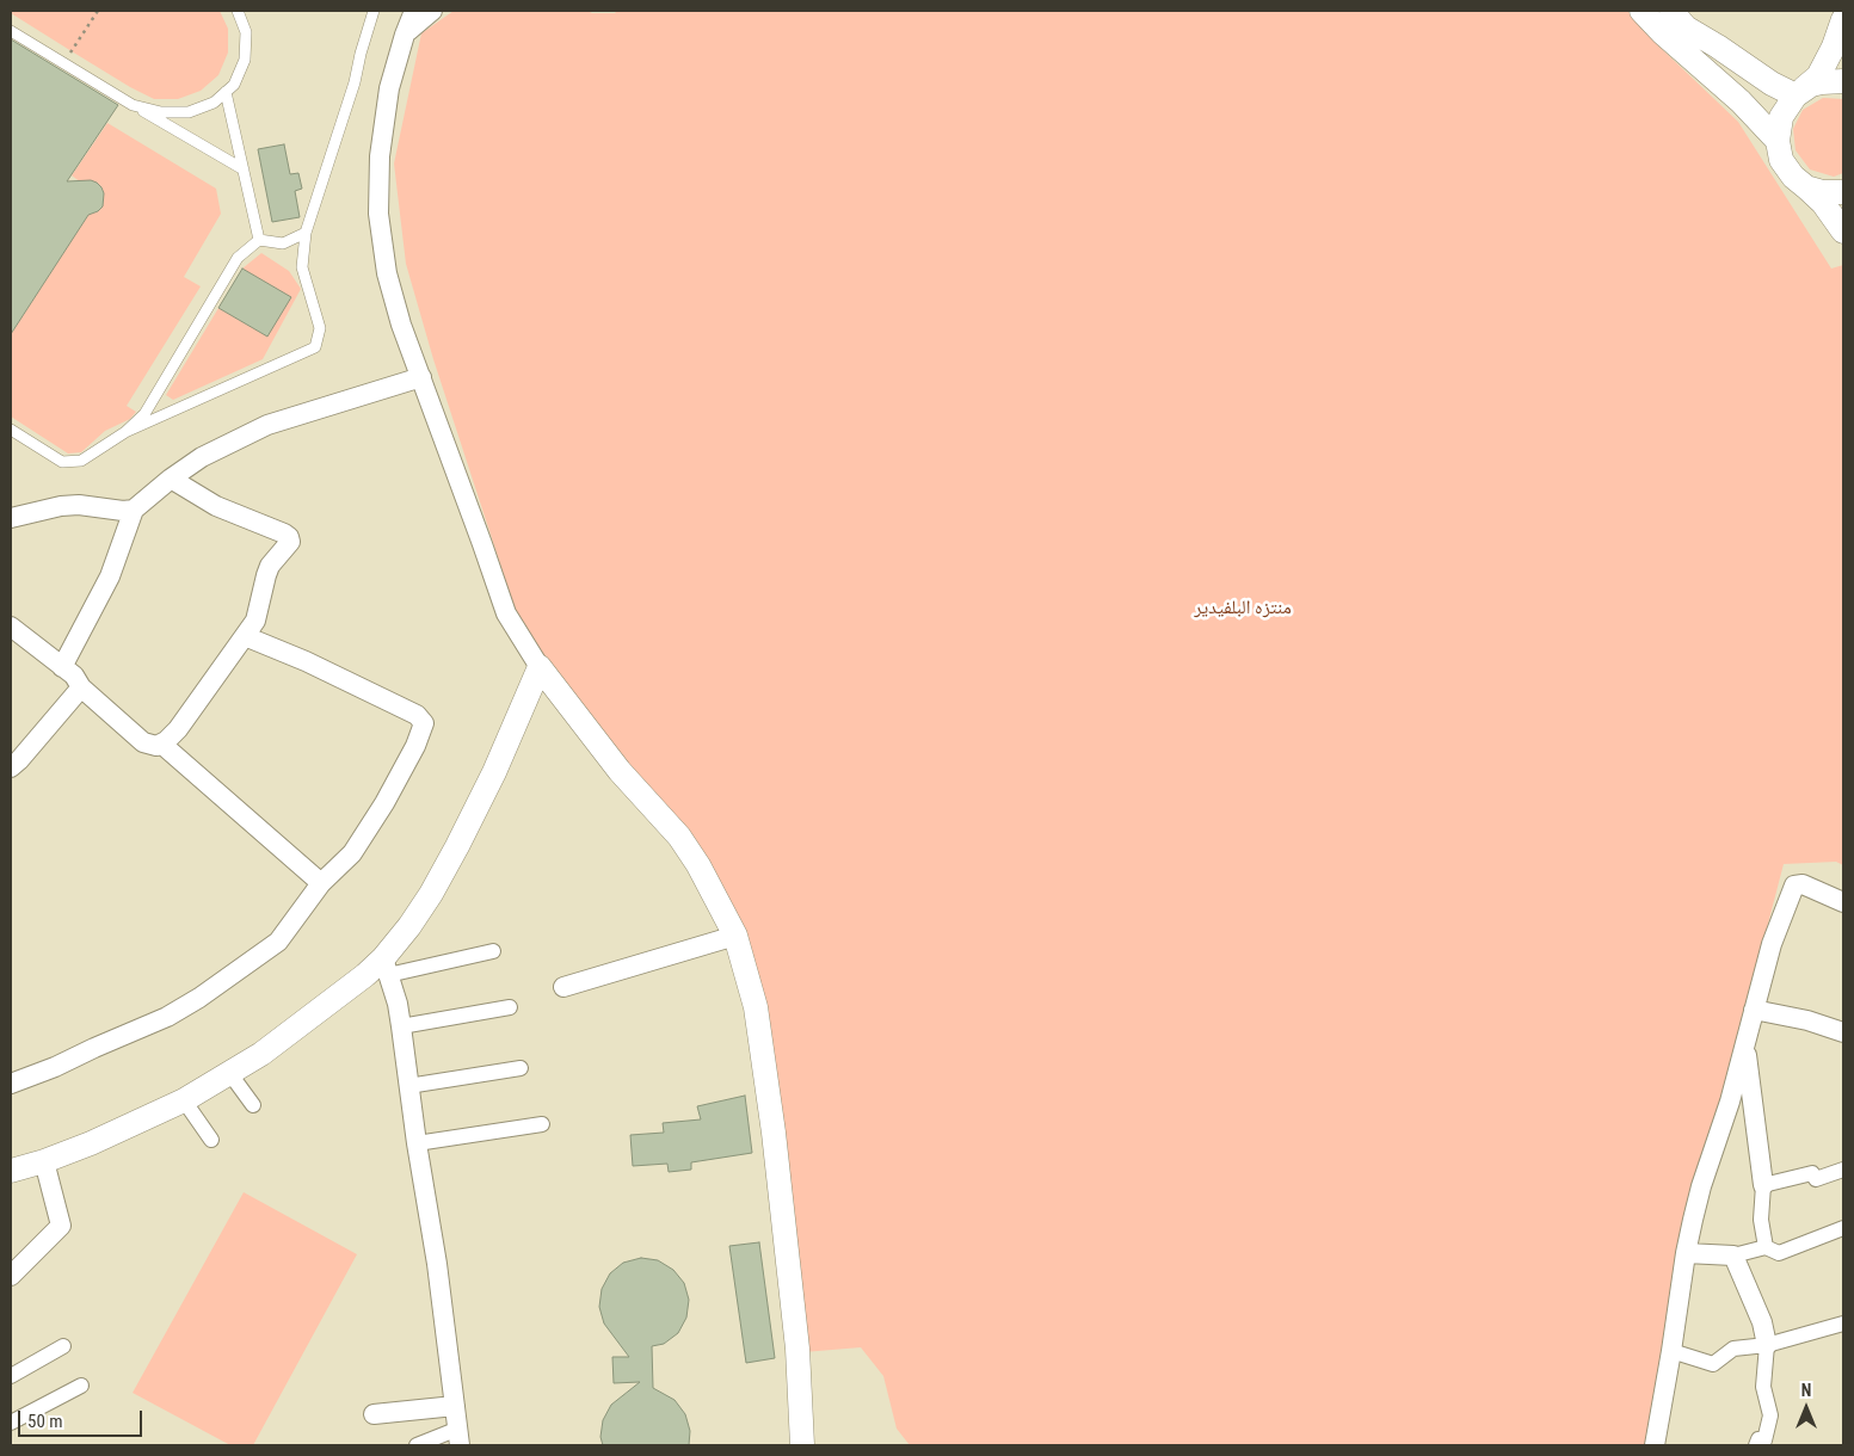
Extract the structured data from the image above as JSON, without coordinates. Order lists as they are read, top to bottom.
{
  "parks": ["منتزه البلفيدير"],
  "scale_bar": "50 m",
  "north": "top"
}
